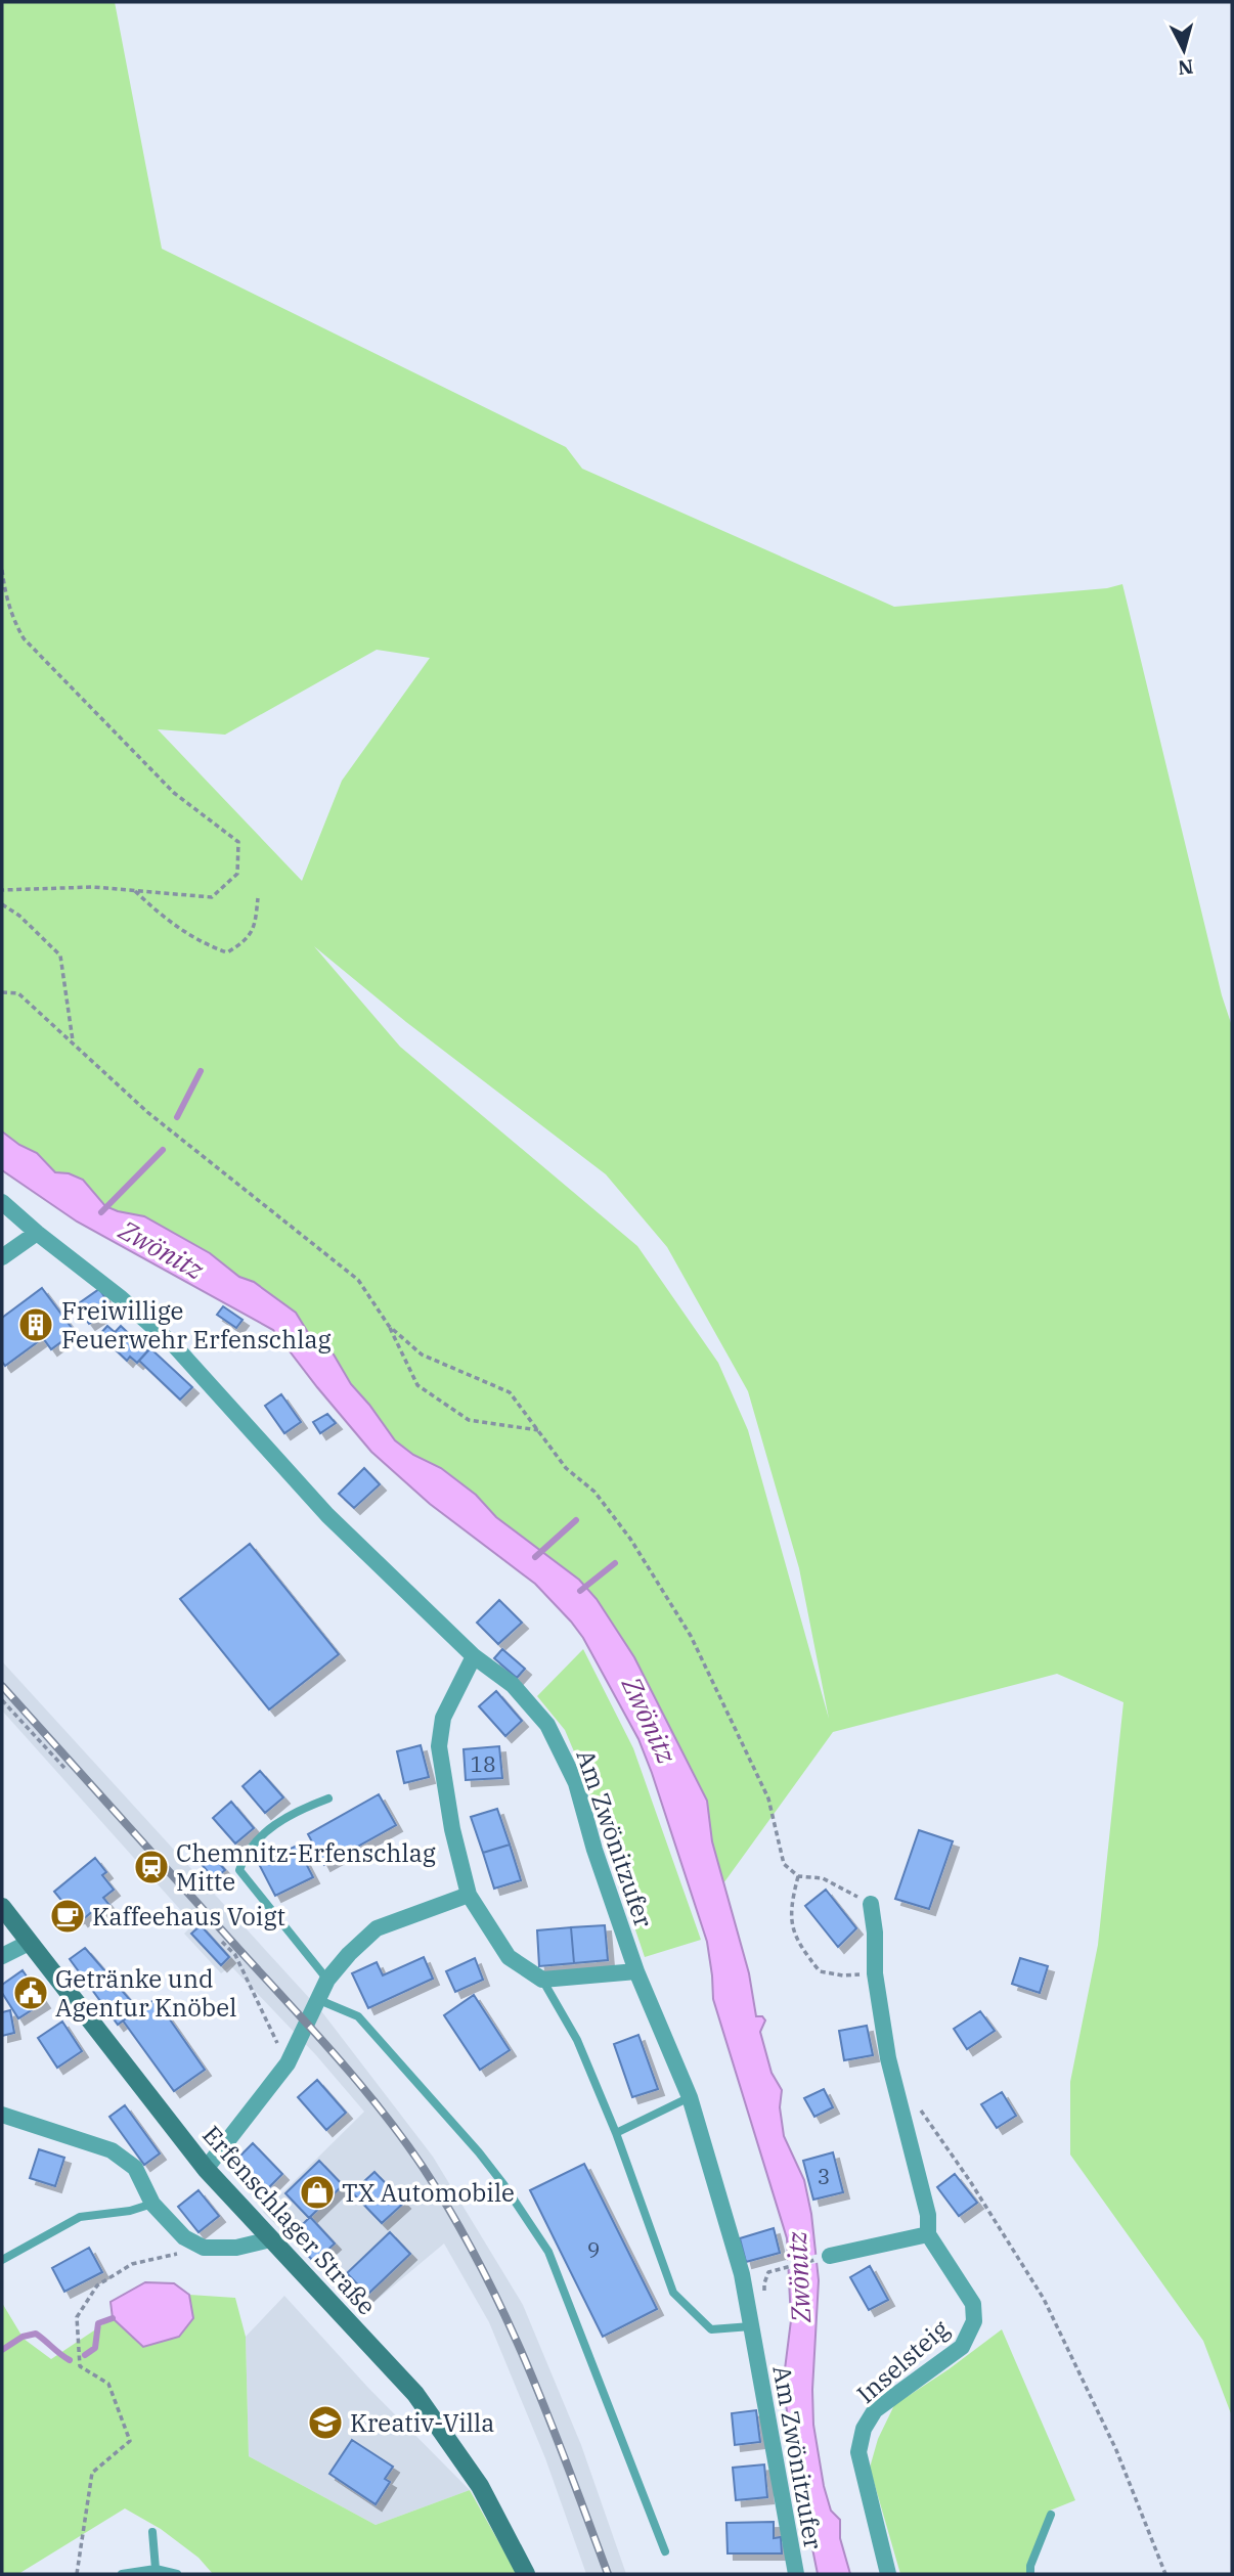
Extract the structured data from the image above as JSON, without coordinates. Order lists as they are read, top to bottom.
{
  "streets": {
    "main road": ["Erfenschlager Straße"],
    "street": ["Am Zwönitzufer", "Inselsteig"]
  },
  "water": ["Zwönitz"],
  "places": {
    "building": ["Freiwillige Feuerwehr Erfenschlag"],
    "station": ["Chemnitz-Erfenschlag Mitte"],
    "cafe": ["Kaffeehaus Voigt"],
    "public building": ["Getränke und Agentur Knöbel"],
    "shop": ["TX Automobile"],
    "school or university": ["Kreativ-Villa"]
  },
  "house_numbers": ["18", "3", "9"],
  "north": "bottom"
}
